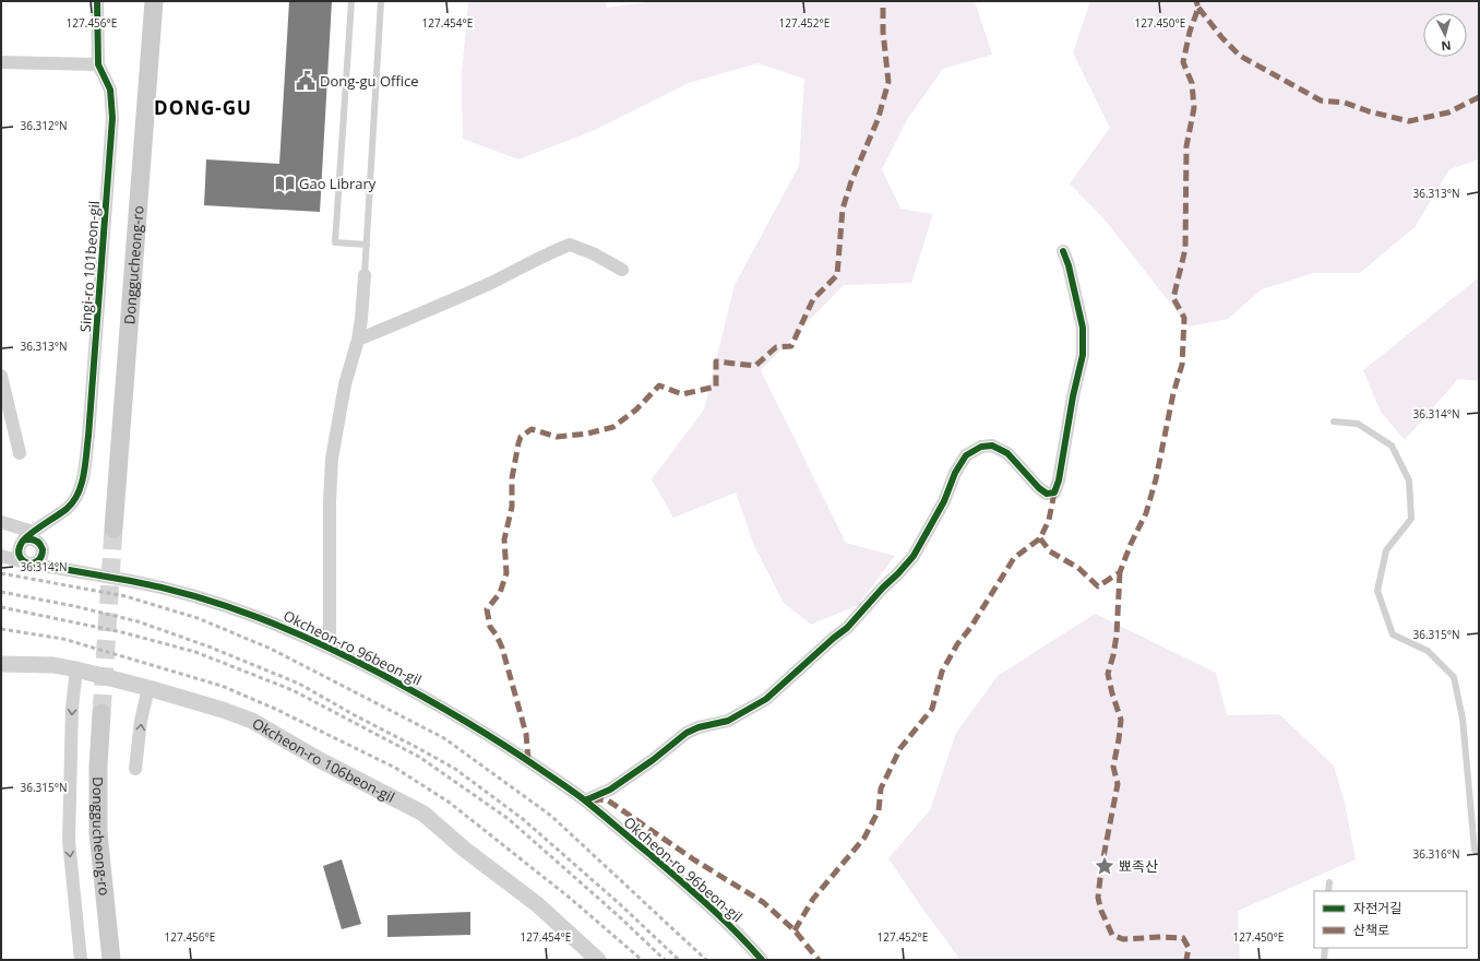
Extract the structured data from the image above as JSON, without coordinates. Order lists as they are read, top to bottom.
{
  "streets": {
    "main road": ["Donggucheong-ro"],
    "street": ["Singi-ro 101beon-gil", "Okcheon-ro 96beon-gil", "Okcheon-ro 106beon-gil"]
  },
  "crossings": [
    ["Singi-ro 101beon-gil", "Okcheon-ro 96beon-gil"]
  ],
  "districts": ["DONG-GU"],
  "places": {
    "public building": ["Dong-gu Office"],
    "library": ["Gao Library"],
    "place": ["뾰족산"]
  },
  "legend": ["자전거길", "산책로"],
  "north": "bottom",
  "coordinates": [
    "127.456°E",
    "127.454°E",
    "127.452°E",
    "127.450°E",
    "36.312°N",
    "36.313°N",
    "36.314°N",
    "36.315°N",
    "36.316°N"
  ]
}
